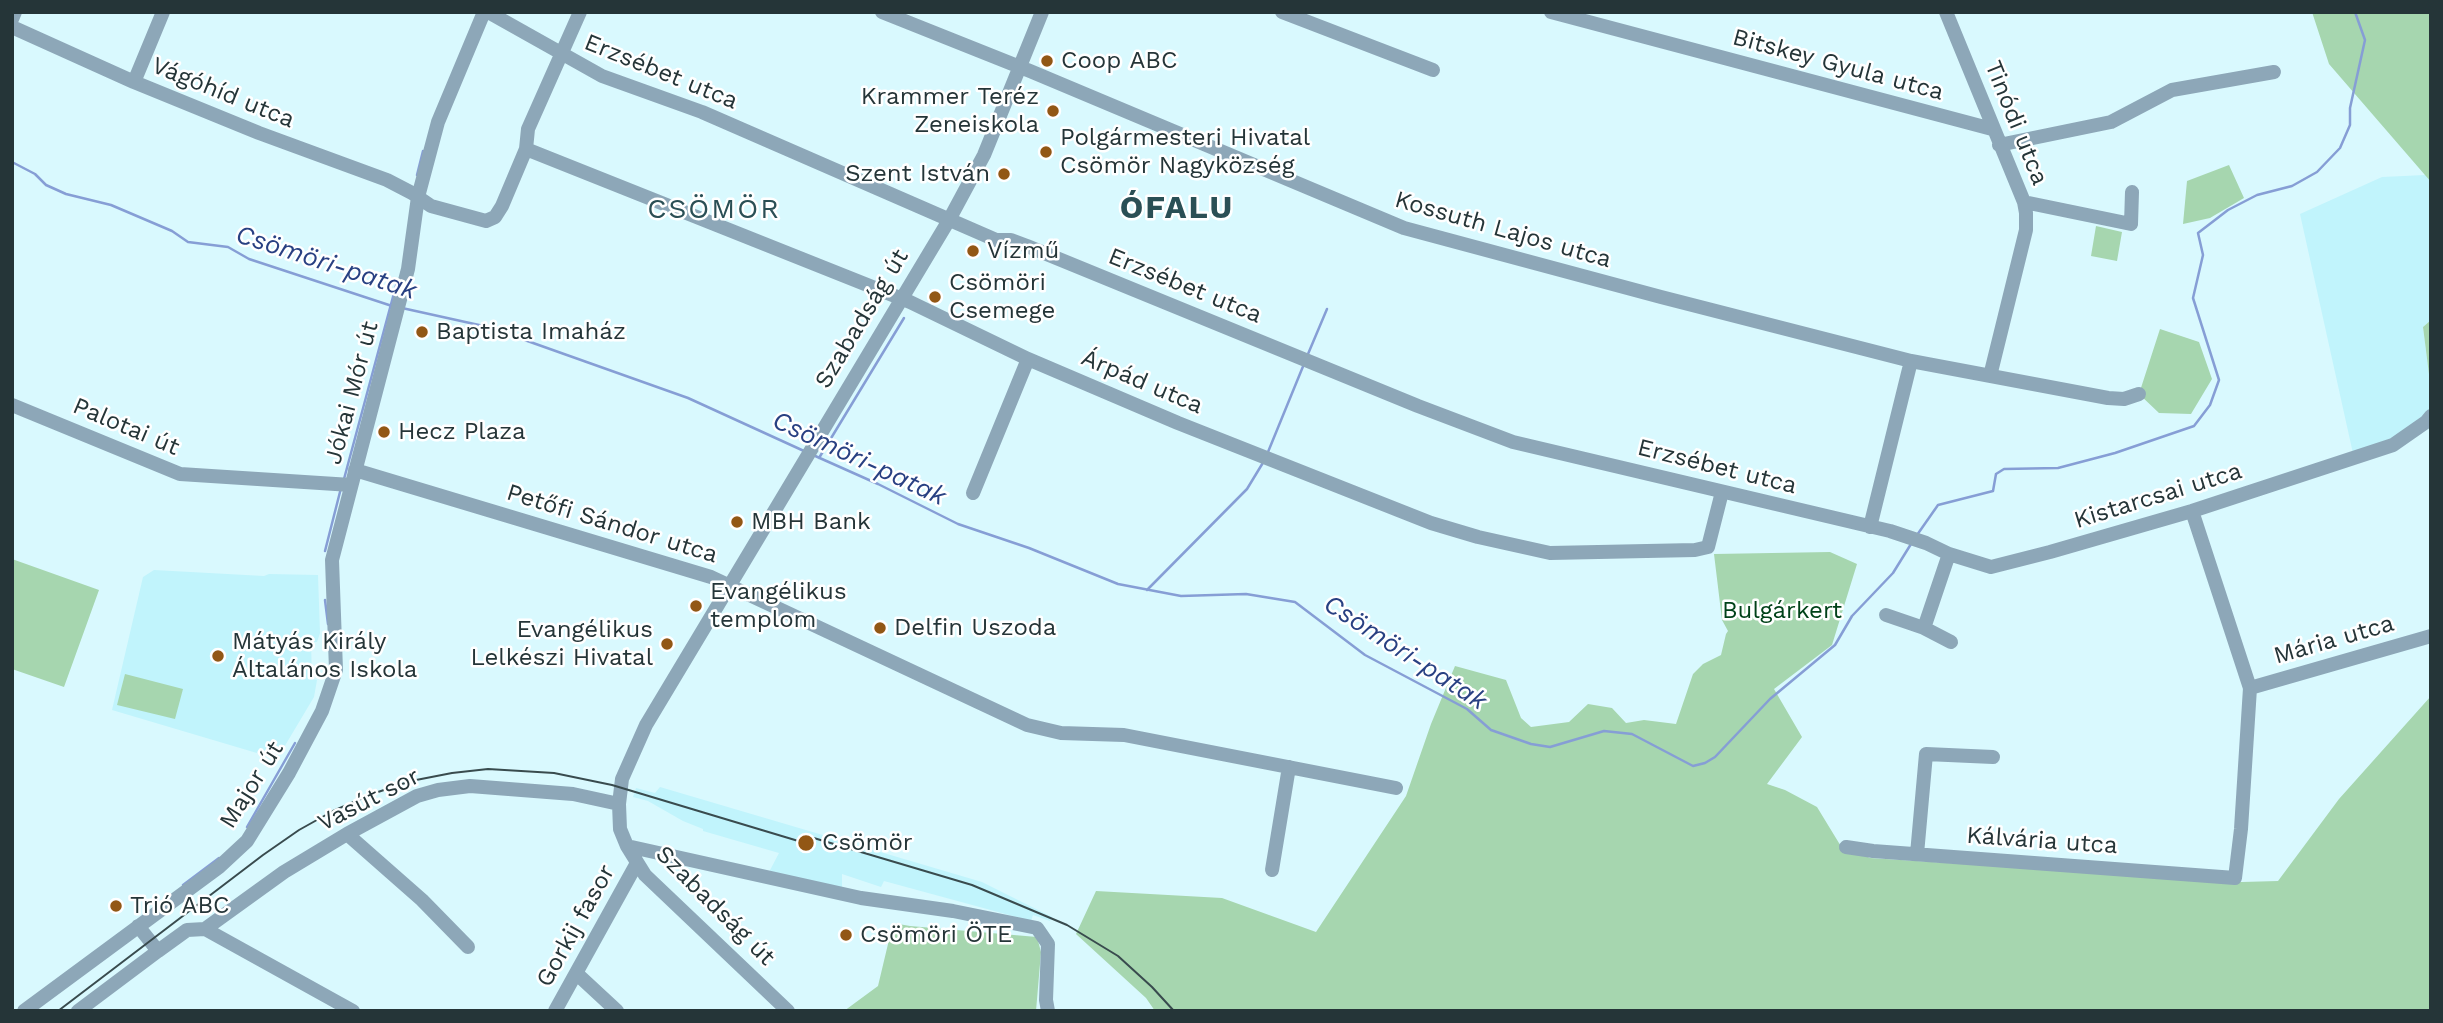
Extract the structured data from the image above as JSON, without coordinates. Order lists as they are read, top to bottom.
{
  "streets": {
    "street": [
      "Bitskey Gyula utca",
      "Erzsébet utca",
      "Vágóhíd utca",
      "Tinódi utca",
      "Kossuth Lajos utca",
      "Szabadság út",
      "Árpád utca",
      "Jókai Mór út",
      "Palotai út",
      "Kistarcsai utca",
      "Petőfi Sándor utca",
      "Mária utca",
      "Major út",
      "Vasút sor",
      "Kálvária utca",
      "Gorkij fasor"
    ]
  },
  "crossings": [
    ["Bitskey Gyula utca", "Tinódi utca"],
    ["Erzsébet utca", "Szabadság út"],
    ["Erzsébet utca", "Árpád utca"],
    ["Erzsébet utca", "Jókai Mór út"],
    ["Erzsébet utca", "Kistarcsai utca"],
    ["Vágóhíd utca", "Árpád utca"],
    ["Vágóhíd utca", "Jókai Mór út"],
    ["Tinódi utca", "Kossuth Lajos utca"],
    ["Kossuth Lajos utca", "Szabadság út"],
    ["Szabadság út", "Árpád utca"],
    ["Szabadság út", "Petőfi Sándor utca"],
    ["Szabadság út", "Vasút sor"],
    ["Szabadság út", "Gorkij fasor"],
    ["Jókai Mór út", "Palotai út"],
    ["Jókai Mór út", "Petőfi Sándor utca"],
    ["Jókai Mór út", "Major út"],
    ["Palotai út", "Major út"],
    ["Mária utca", "Kálvária utca"]
  ],
  "districts": ["ÓFALU", "CSÖMÖR"],
  "water": ["Csömöri-patak"],
  "parks": ["Bulgárkert"],
  "places": [
    "Coop ABC",
    "Krammer Teréz Zeneiskola",
    "Polgármesteri Hivatal Csömör Nagyközség",
    "Szent István",
    "Vízmű",
    "Csömöri Csemege",
    "Baptista Imaház",
    "Hecz Plaza",
    "MBH Bank",
    "Evangélikus templom",
    "Delfin Uszoda",
    "Evangélikus Lelkészi Hivatal",
    "Mátyás Király Általános Iskola",
    "Csömör",
    "Trió ABC",
    "Csömöri ÖTE"
  ]
}
